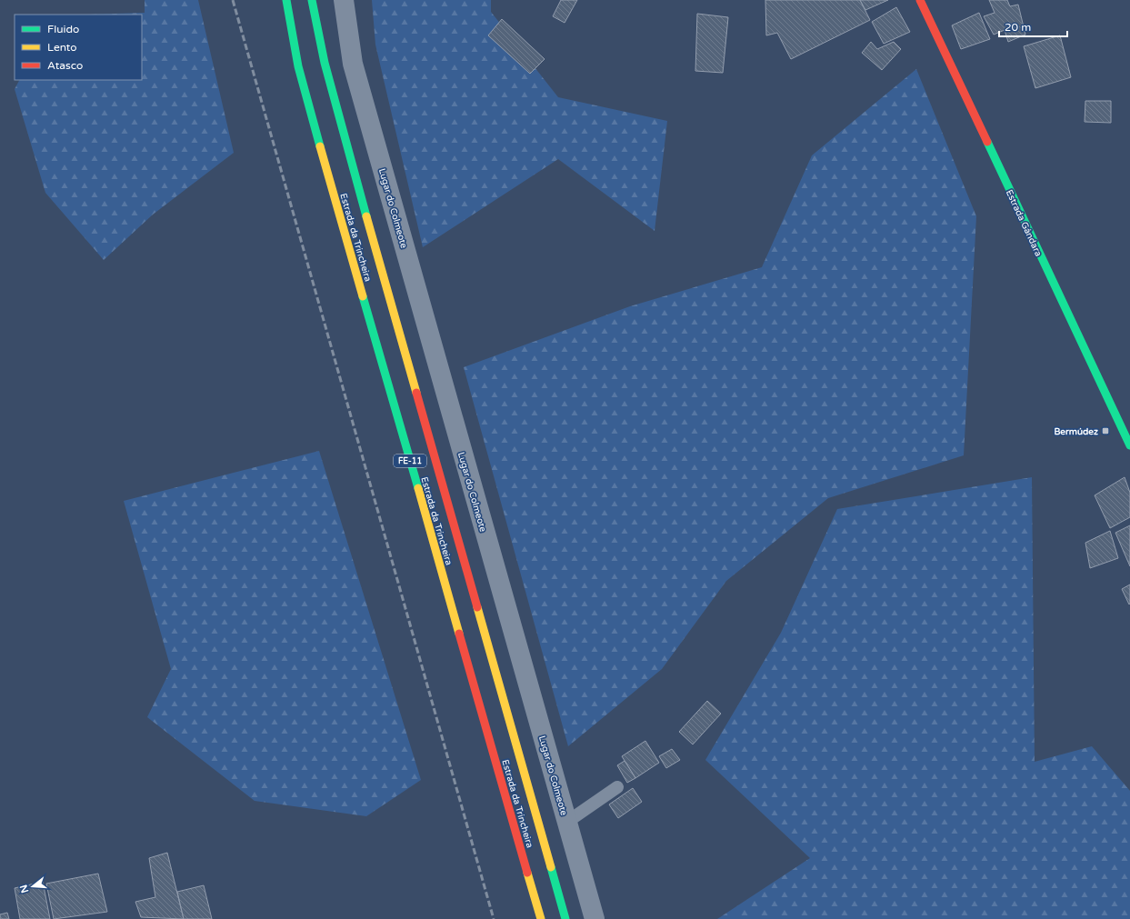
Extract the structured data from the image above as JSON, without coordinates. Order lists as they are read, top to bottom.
{
  "streets": {
    "main road": ["Estrada Gándara", "Estrada da Trincheira", "FE-11"],
    "street": ["Lugar do Colmeote"]
  },
  "places": {
    "transit": ["Bermúdez"]
  },
  "legend": ["Fluido", "Lento", "Atasco"],
  "scale_bar": "20 m",
  "north": "left"
}
